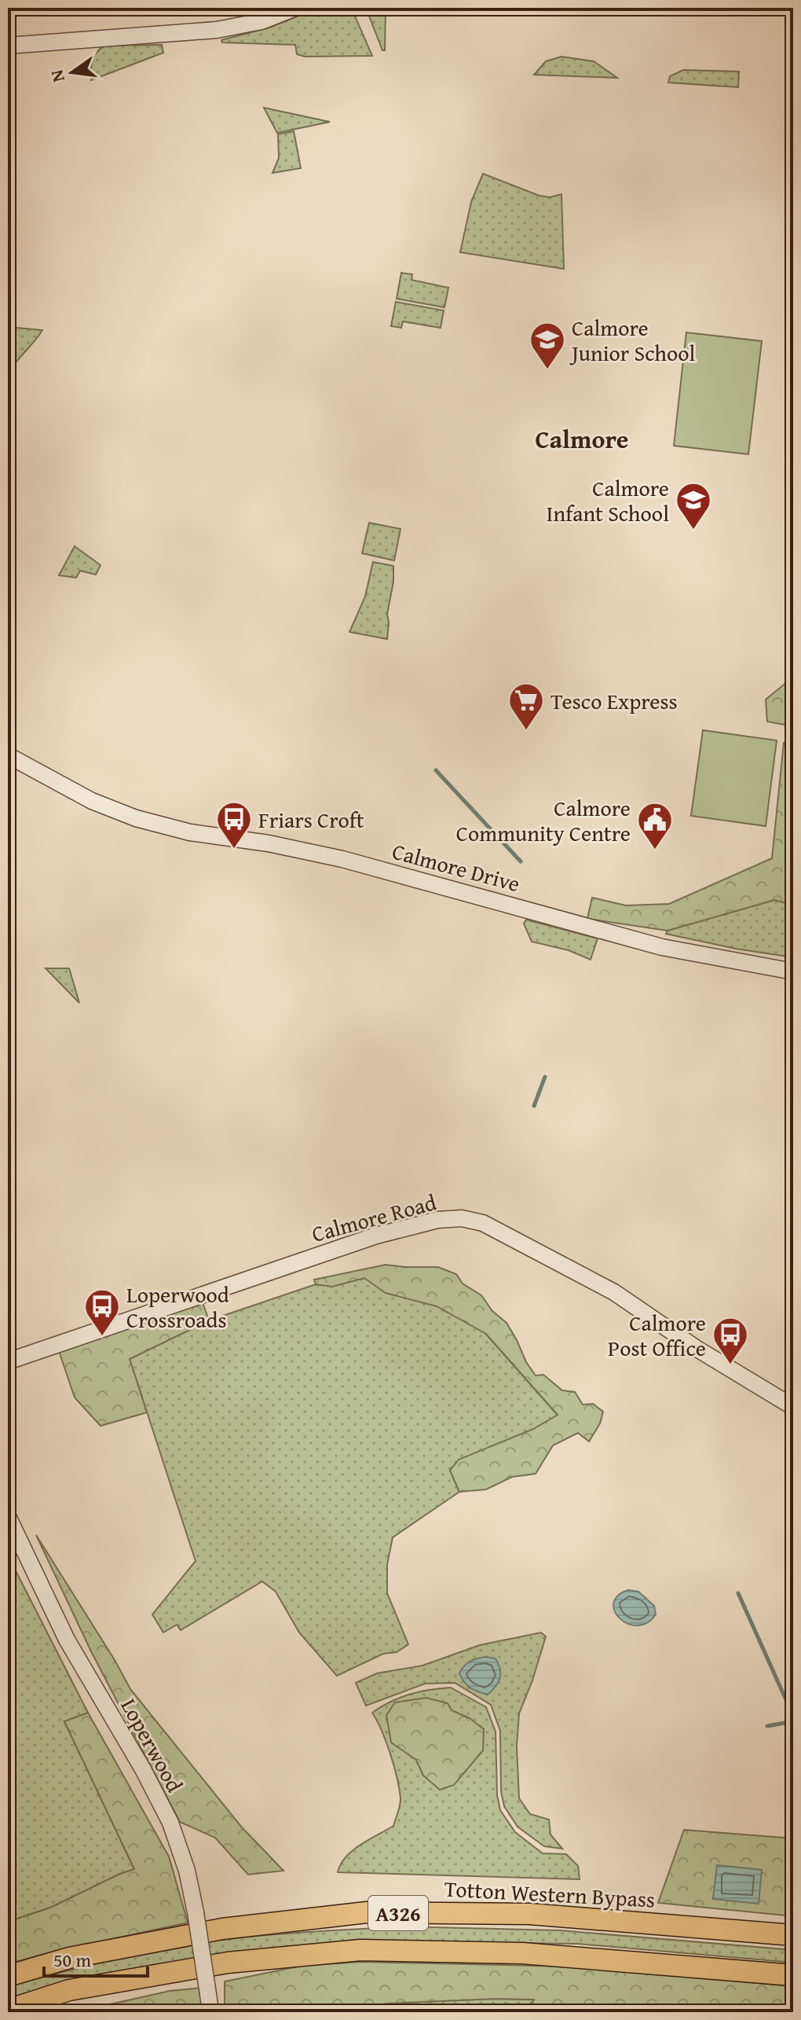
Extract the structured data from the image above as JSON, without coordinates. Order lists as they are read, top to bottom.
{
  "streets": {
    "main road": ["Totton Western Bypass", "A326"],
    "street": ["Calmore Drive", "Calmore Road", "Loperwood"]
  },
  "districts": ["Calmore"],
  "places": {
    "school or university": ["Calmore Junior School", "Calmore Infant School"],
    "supermarket": ["Tesco Express"],
    "bus stop": ["Friars Croft", "Loperwood Crossroads", "Calmore Post Office"],
    "public building": ["Calmore Community Centre"]
  },
  "scale_bar": "50 m",
  "north": "left"
}
